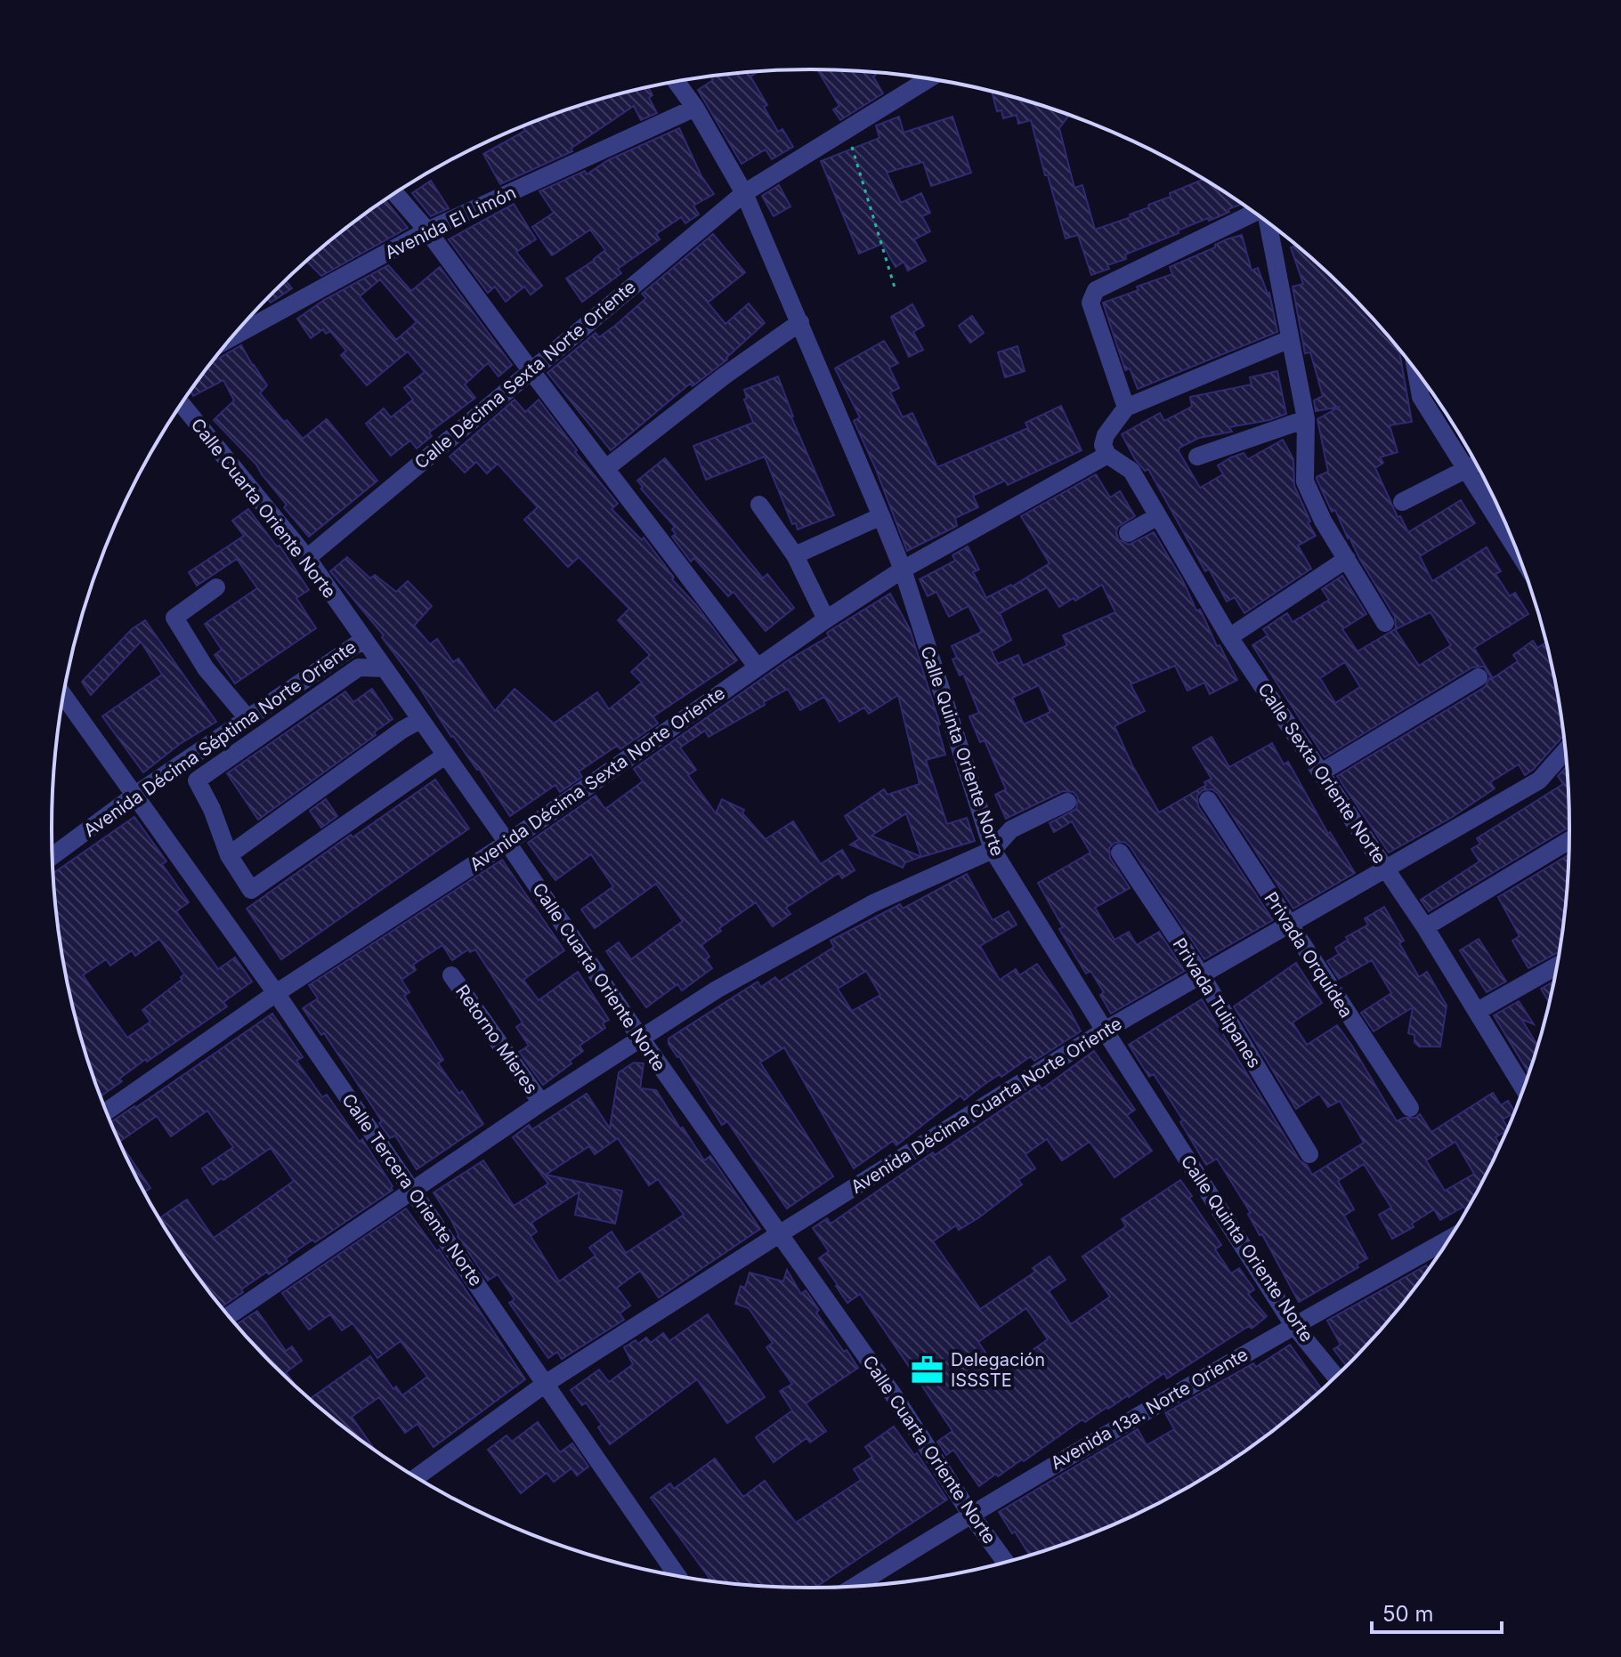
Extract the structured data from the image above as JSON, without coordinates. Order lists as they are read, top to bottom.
{
  "streets": {
    "street": [
      "Avenida El Limón",
      "Calle Décima Sexta Norte Oriente",
      "Calle Cuarta Oriente Norte",
      "Avenida Décima Séptima Norte Oriente",
      "Calle Quinta Oriente Norte",
      "Calle Sexta Oriente Norte",
      "Avenida Décima Sexta Norte Oriente",
      "Privada Orquídea",
      "Privada Tulipanes",
      "Retorno Mieres",
      "Avenida Décima Cuarta Norte Oriente",
      "Calle Tercera Oriente Norte",
      "Avenida 13a. Norte Oriente"
    ]
  },
  "crossings": [
    ["Avenida El Limón", "Calle Quinta Oriente Norte"],
    ["Calle Décima Sexta Norte Oriente", "Calle Cuarta Oriente Norte"],
    ["Calle Décima Sexta Norte Oriente", "Calle Quinta Oriente Norte"],
    ["Calle Cuarta Oriente Norte", "Avenida Décima Séptima Norte Oriente"],
    ["Calle Cuarta Oriente Norte", "Avenida Décima Sexta Norte Oriente"],
    ["Calle Cuarta Oriente Norte", "Avenida Décima Cuarta Norte Oriente"],
    ["Calle Cuarta Oriente Norte", "Avenida 13a. Norte Oriente"],
    ["Avenida Décima Séptima Norte Oriente", "Calle Tercera Oriente Norte"],
    ["Calle Quinta Oriente Norte", "Avenida Décima Sexta Norte Oriente"],
    ["Calle Quinta Oriente Norte", "Avenida Décima Cuarta Norte Oriente"],
    ["Calle Quinta Oriente Norte", "Avenida 13a. Norte Oriente"],
    ["Calle Sexta Oriente Norte", "Avenida Décima Sexta Norte Oriente"],
    ["Calle Sexta Oriente Norte", "Avenida Décima Cuarta Norte Oriente"],
    ["Avenida Décima Sexta Norte Oriente", "Calle Tercera Oriente Norte"],
    ["Privada Orquídea", "Avenida Décima Cuarta Norte Oriente"],
    ["Privada Tulipanes", "Avenida Décima Cuarta Norte Oriente"],
    ["Avenida Décima Cuarta Norte Oriente", "Calle Tercera Oriente Norte"]
  ],
  "places": {
    "office": ["Delegación ISSSTE"]
  },
  "scale_bar": "50 m"
}
